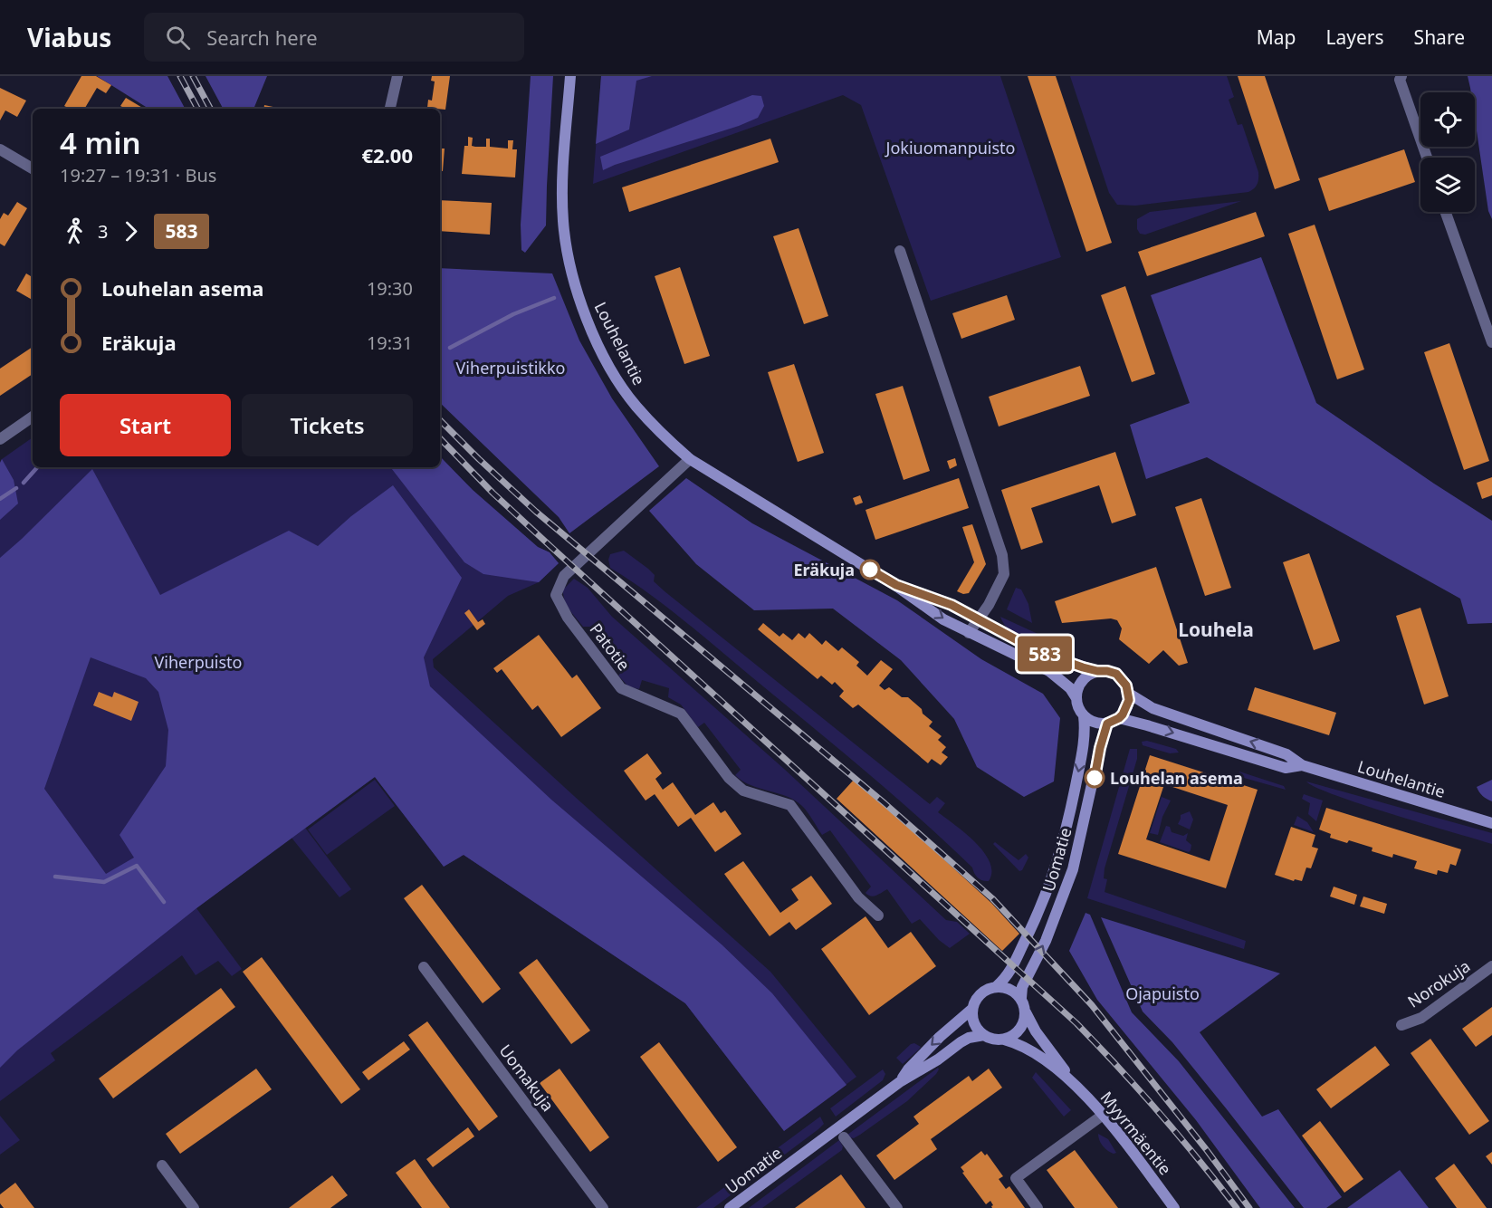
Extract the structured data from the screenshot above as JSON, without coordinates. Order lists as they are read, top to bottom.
{
  "streets": {
    "main road": ["Louhelantie", "Uomatie", "Myyrmäentie"],
    "street": ["Patotie", "Norokuja", "Uomakuja"]
  },
  "crossings": [
    ["Louhelantie", "Patotie"],
    ["Louhelantie", "Uomatie"],
    ["Uomatie", "Myyrmäentie"]
  ],
  "districts": ["Louhela"],
  "parks": [
    "Jokiuomanpuisto",
    "Viherpuistikko",
    "Viherpuisto",
    "Ojapuisto"
  ],
  "places": ["Eräkuja", "Louhelan asema"],
  "lines": ["bus line 583"],
  "page": {
    "header": "Viabus",
    "search": "Search here",
    "nav": ["Map", "Layers", "Share"],
    "on_map": "583",
    "heading": ["4 min", "19:27 – 19:31 · Bus", "€2.00"],
    "legs": ["3", "583"],
    "list": [
      {
        "name": "Louhelan asema",
        "value": "19:30"
      },
      {
        "name": "Eräkuja",
        "value": "19:31"
      }
    ],
    "buttons": ["Start", "Tickets"]
  }
}
